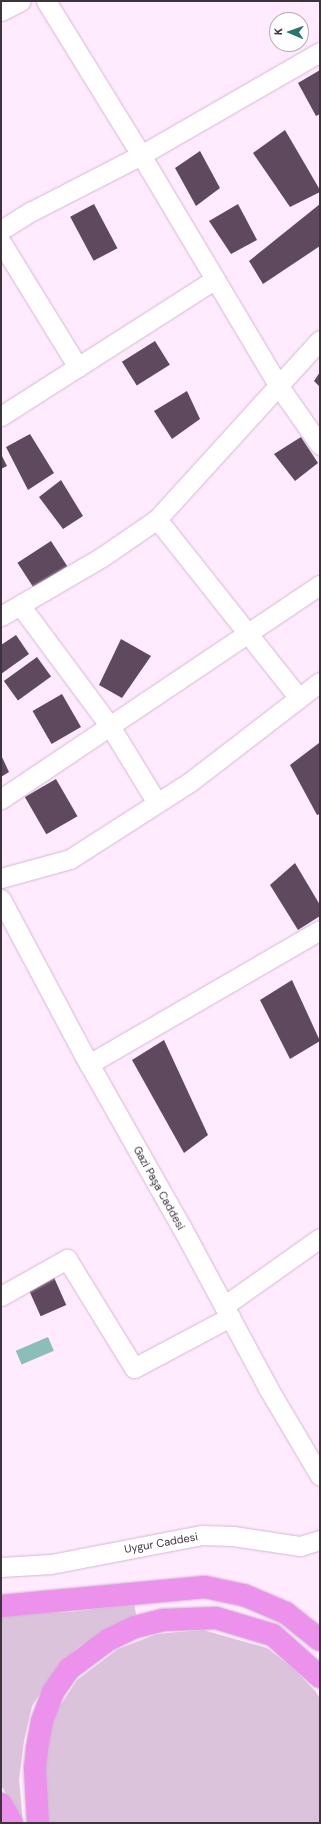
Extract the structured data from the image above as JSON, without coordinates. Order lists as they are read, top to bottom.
{
  "streets": {
    "street": ["Gazi Paşa Caddesi", "Uygur Caddesi"]
  },
  "north": "left"
}
